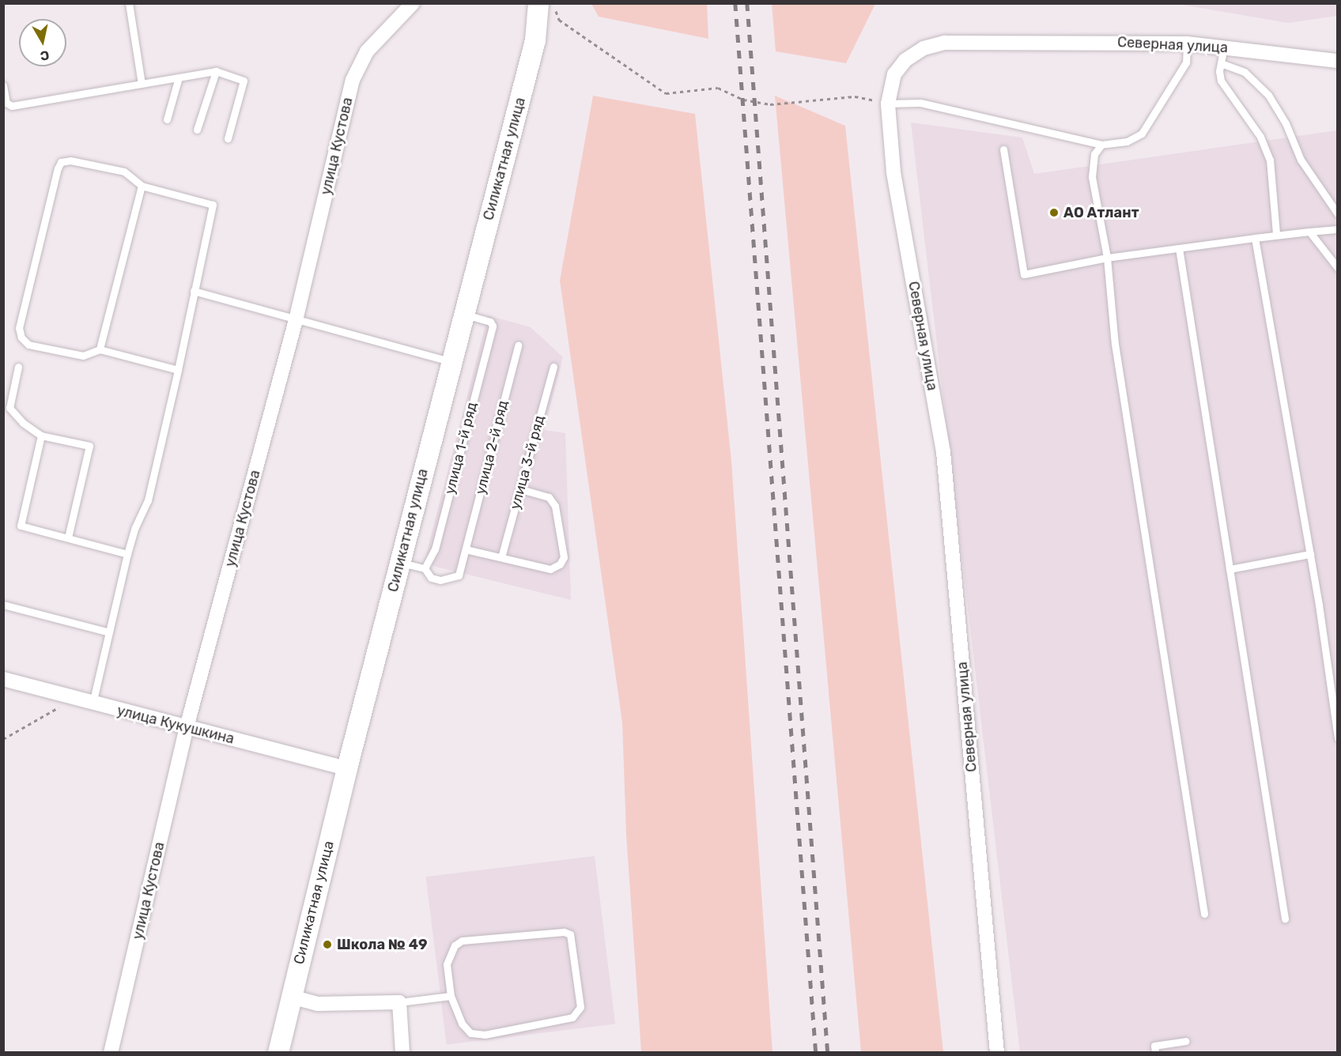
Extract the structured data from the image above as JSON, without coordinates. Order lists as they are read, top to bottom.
{
  "streets": {
    "street": [
      "Северная улица",
      "улица Кустова",
      "Силикатная улица",
      "улица Кукушкина"
    ],
    "lane": ["улица 2-й ряд", "улица 1-й ряд", "улица 3-й ряд"]
  },
  "crossings": [
    ["улица Кустова", "улица Кукушкина"],
    ["Силикатная улица", "улица 2-й ряд"],
    ["Силикатная улица", "улица 1-й ряд"],
    ["Силикатная улица", "улица Кукушкина"],
    ["улица 2-й ряд", "улица 1-й ряд"]
  ],
  "places": ["АО Атлант", "Школа № 49"],
  "north": "bottom"
}
